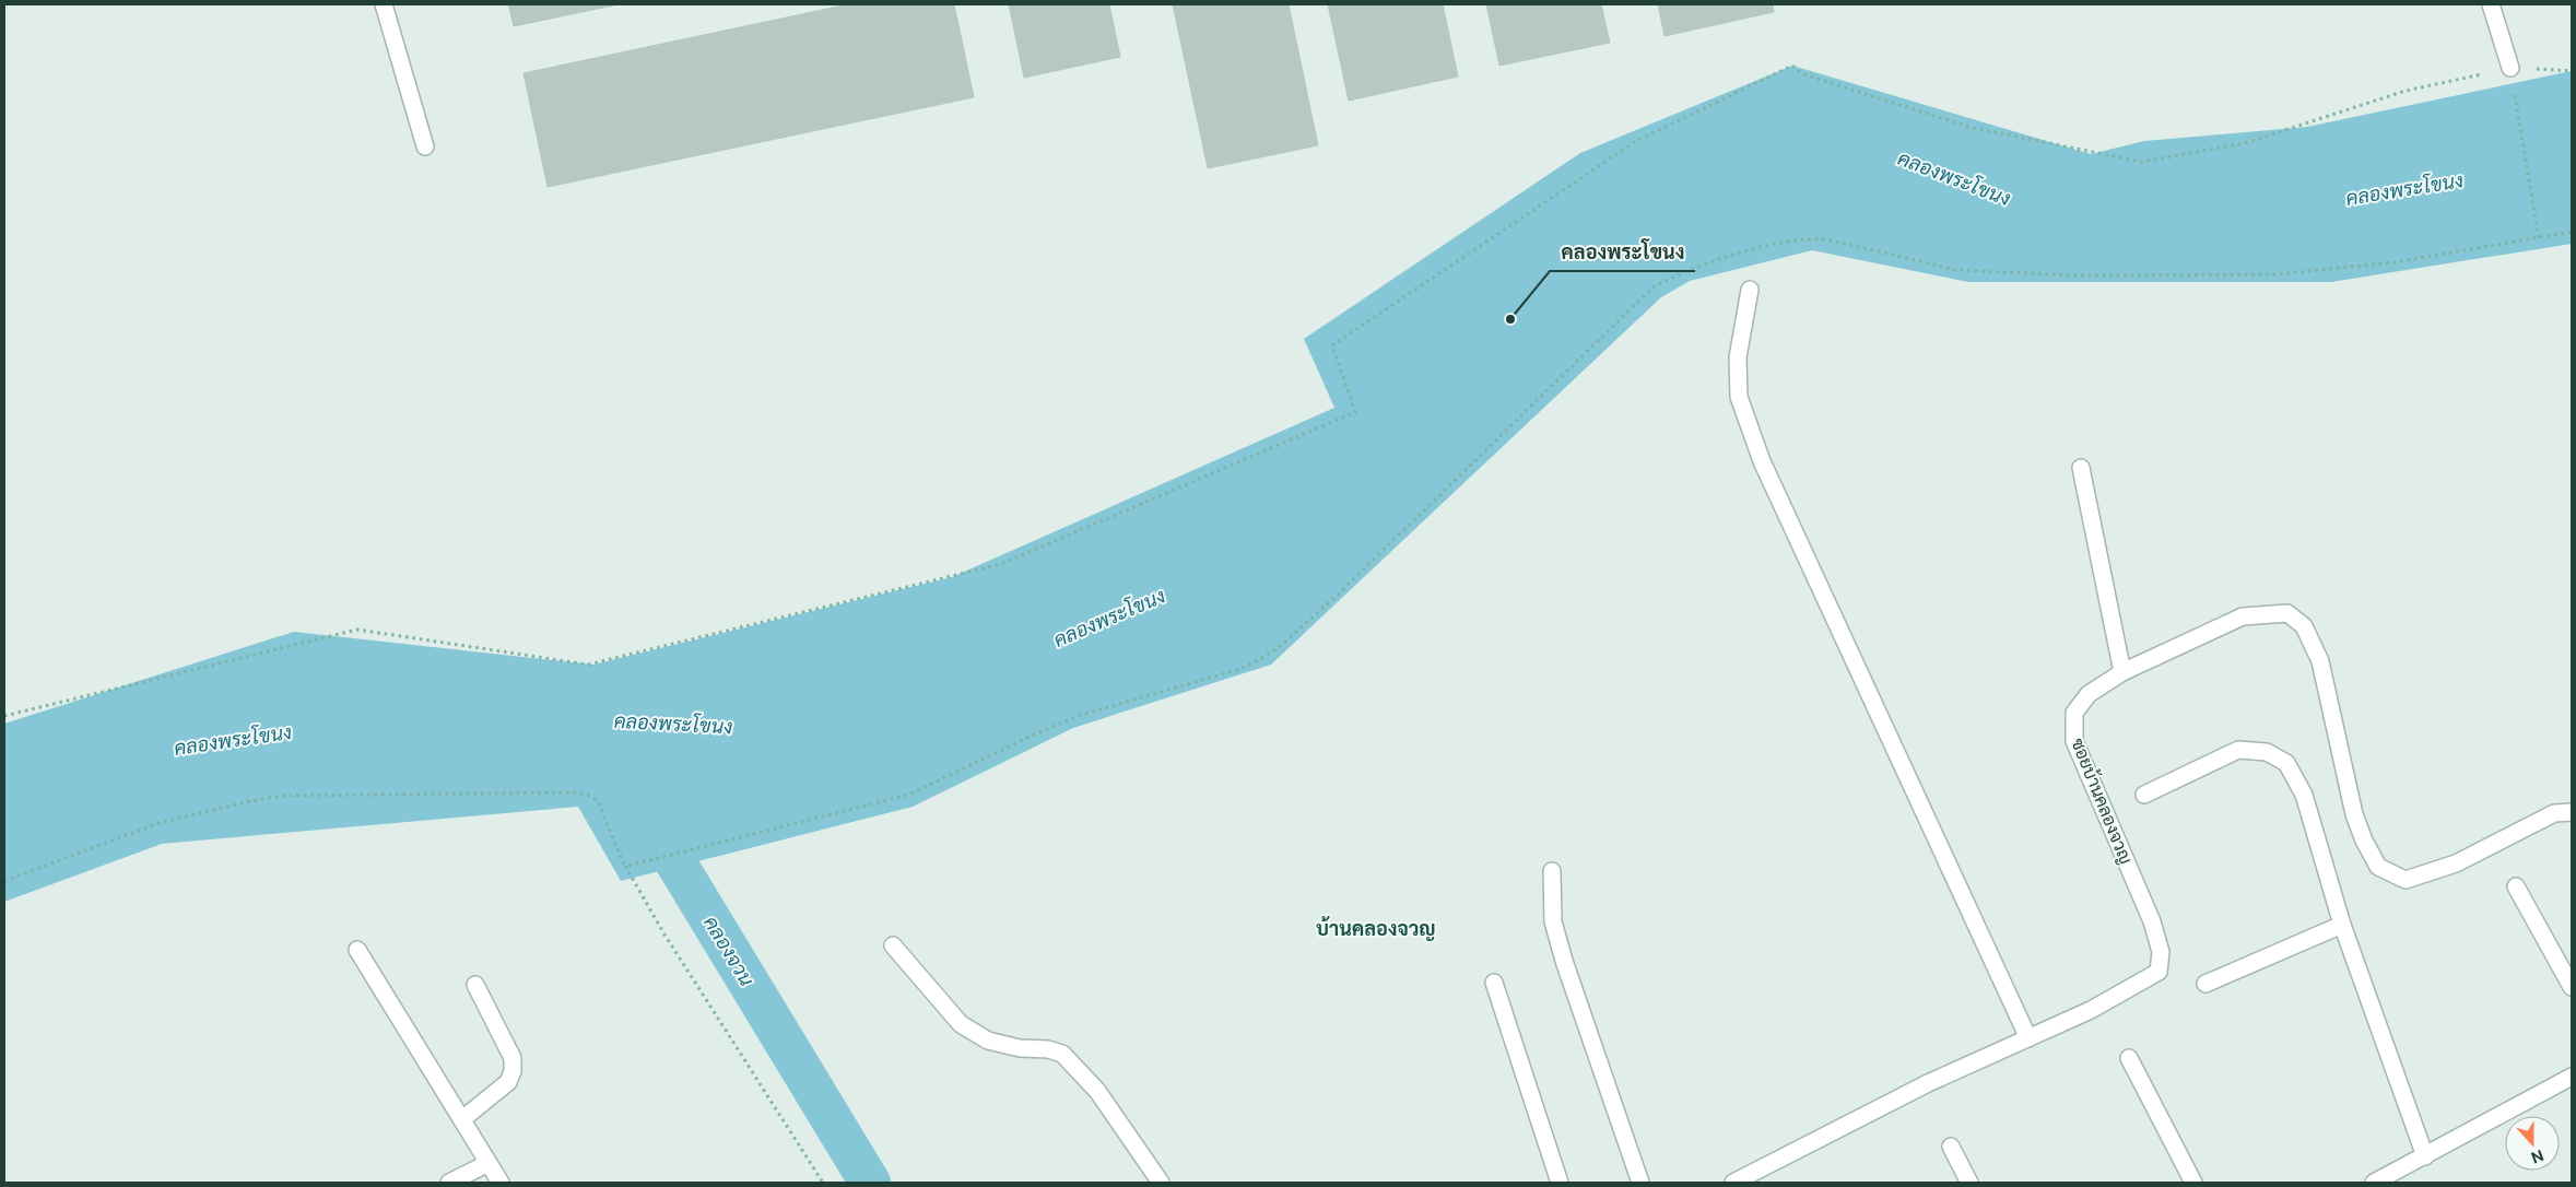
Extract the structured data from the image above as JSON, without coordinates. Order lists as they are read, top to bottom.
{
  "streets": {
    "street": ["ซอยบ้านคลองจวญ"]
  },
  "districts": ["บ้านคลองจวญ"],
  "water": ["คลองพระโขนง", "คลองจวน"],
  "places": ["คลองพระโขนง"],
  "north": "bottom"
}
